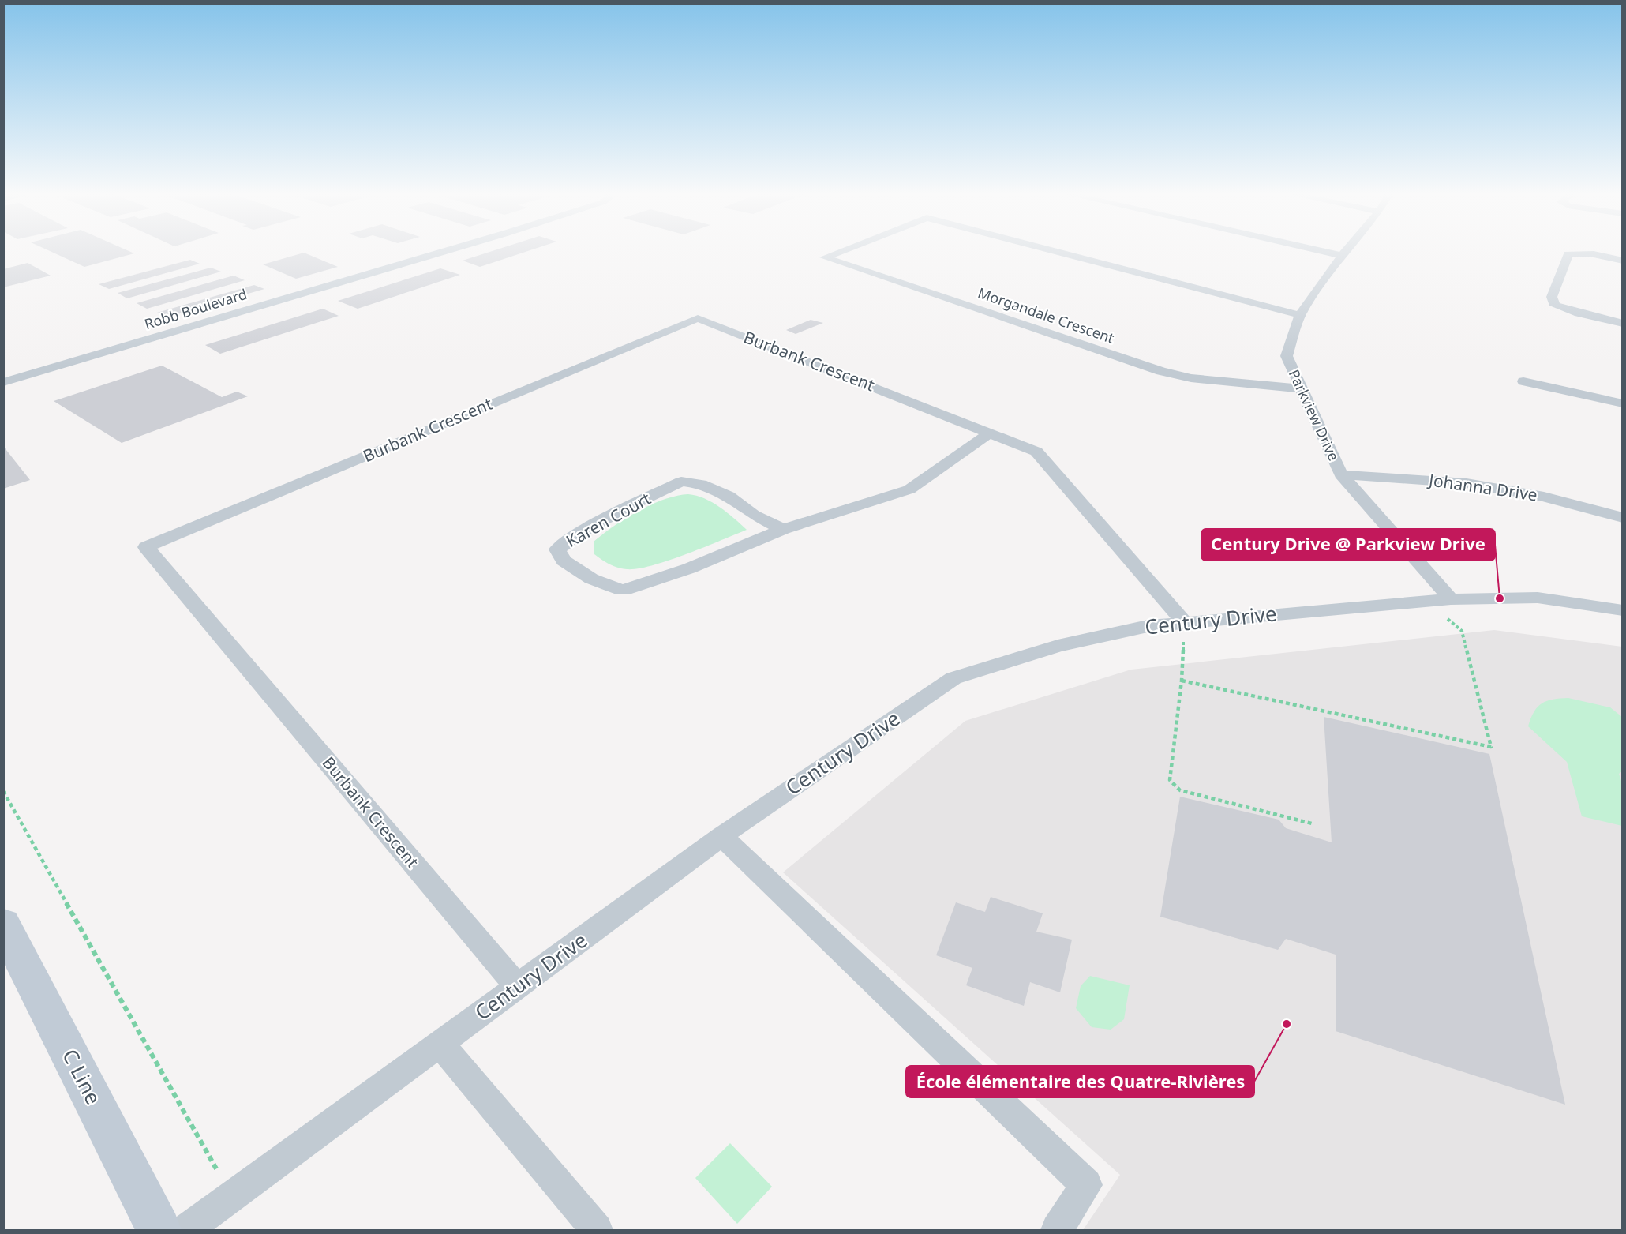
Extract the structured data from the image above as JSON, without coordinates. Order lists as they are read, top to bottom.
{
  "streets": {
    "street": [
      "Robb Boulevard",
      "Morgandale Crescent",
      "Burbank Crescent",
      "Parkview Drive",
      "Johanna Drive",
      "Karen Court",
      "Century Drive",
      "C Line"
    ]
  },
  "crossings": [
    ["Morgandale Crescent", "Parkview Drive"],
    ["Burbank Crescent", "Karen Court"],
    ["Burbank Crescent", "Century Drive"],
    ["Parkview Drive", "Johanna Drive"],
    ["Parkview Drive", "Century Drive"]
  ],
  "places": ["Century Drive @ Parkview Drive", "École élémentaire des Quatre-Rivières"]
}
